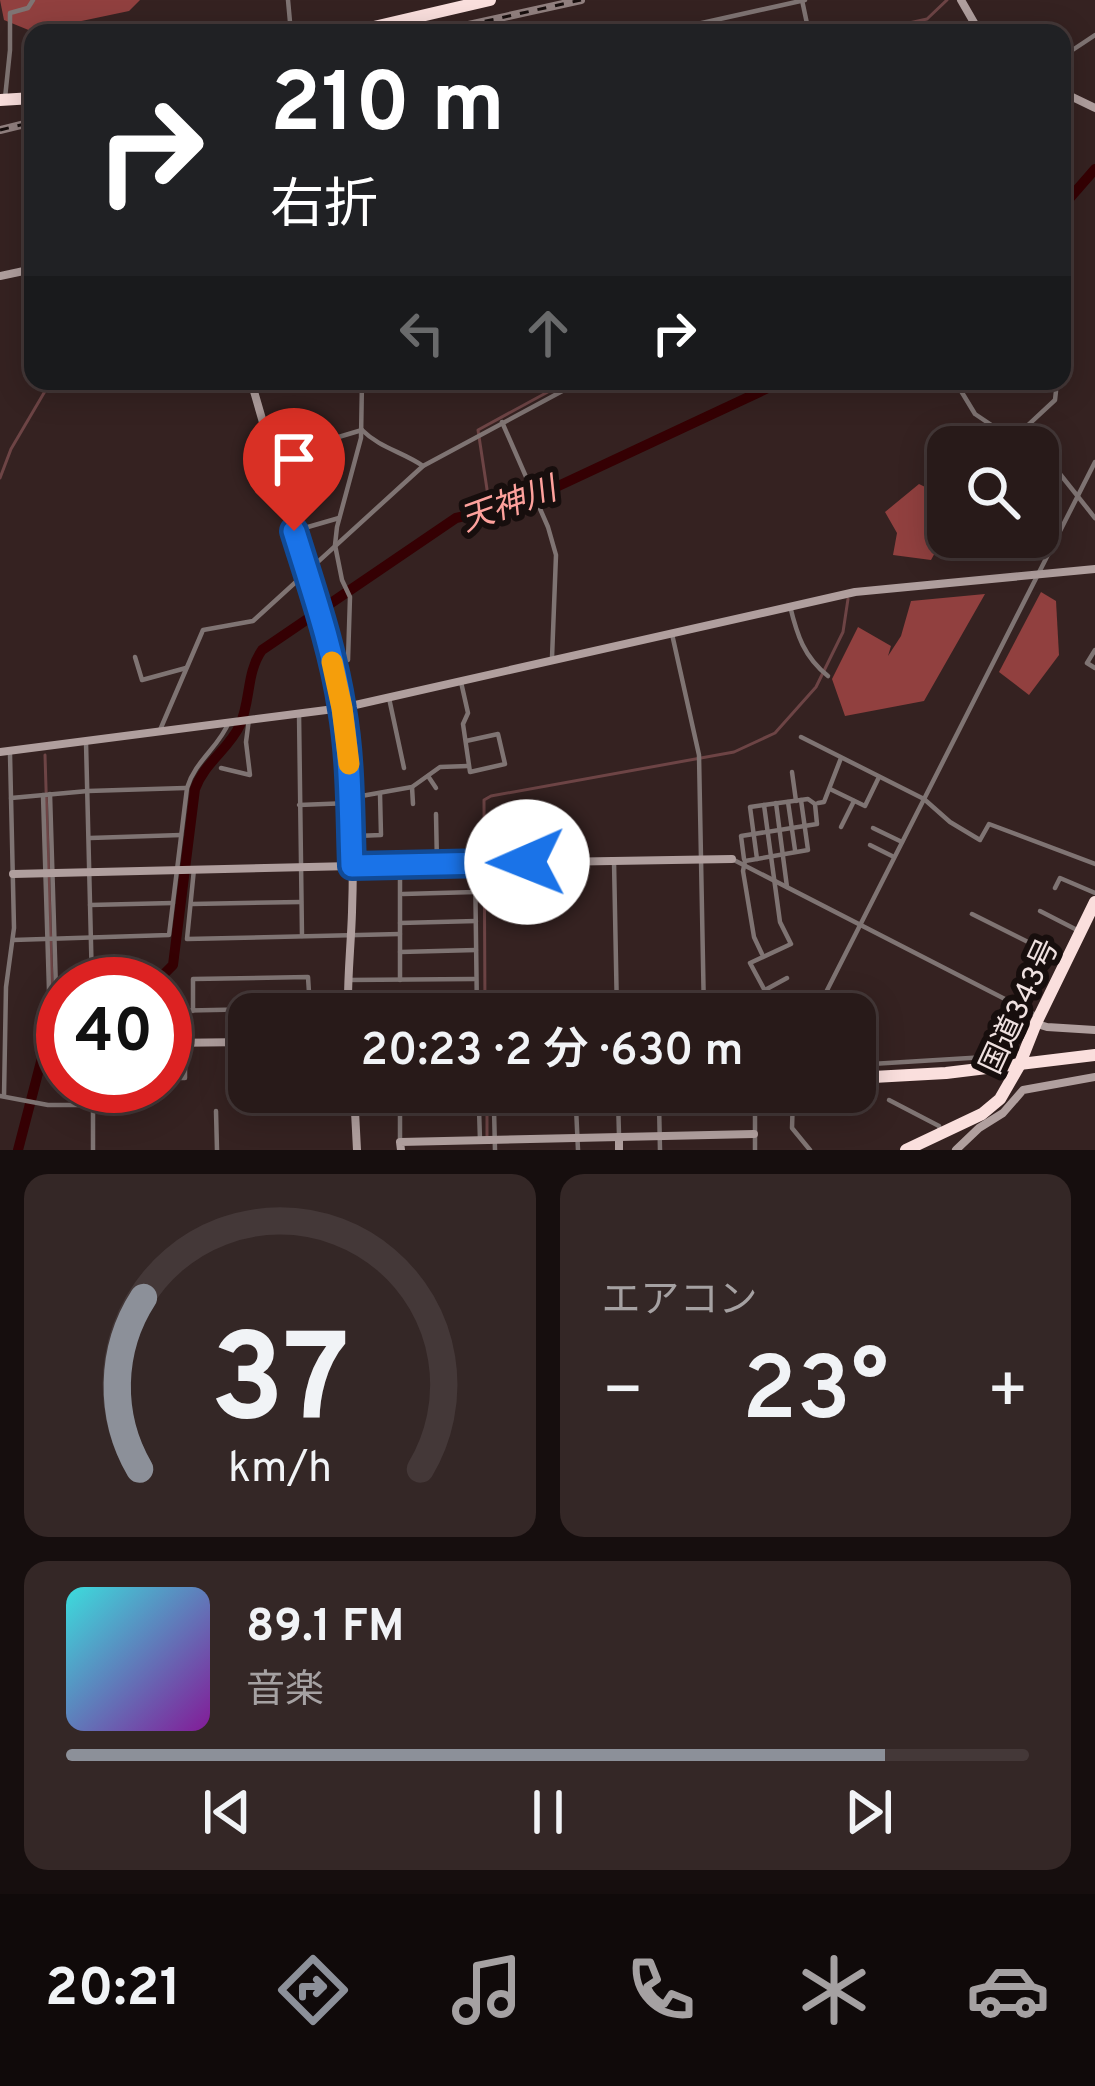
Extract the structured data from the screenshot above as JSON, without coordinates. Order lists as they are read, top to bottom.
{
  "streets": {
    "highway": ["国道343号"]
  },
  "water": ["天神川"],
  "page": {
    "turn": ["210 m", "右折"],
    "limit": "40",
    "trip": "20:23 · 2 分 · 630 m",
    "tile": "エアコン",
    "heat": ["−", "23°", "+"],
    "song": ["89.1 FM", "音楽"],
    "tabs": "20:21",
    "gauge": ["37", "km/h"]
  }
}
